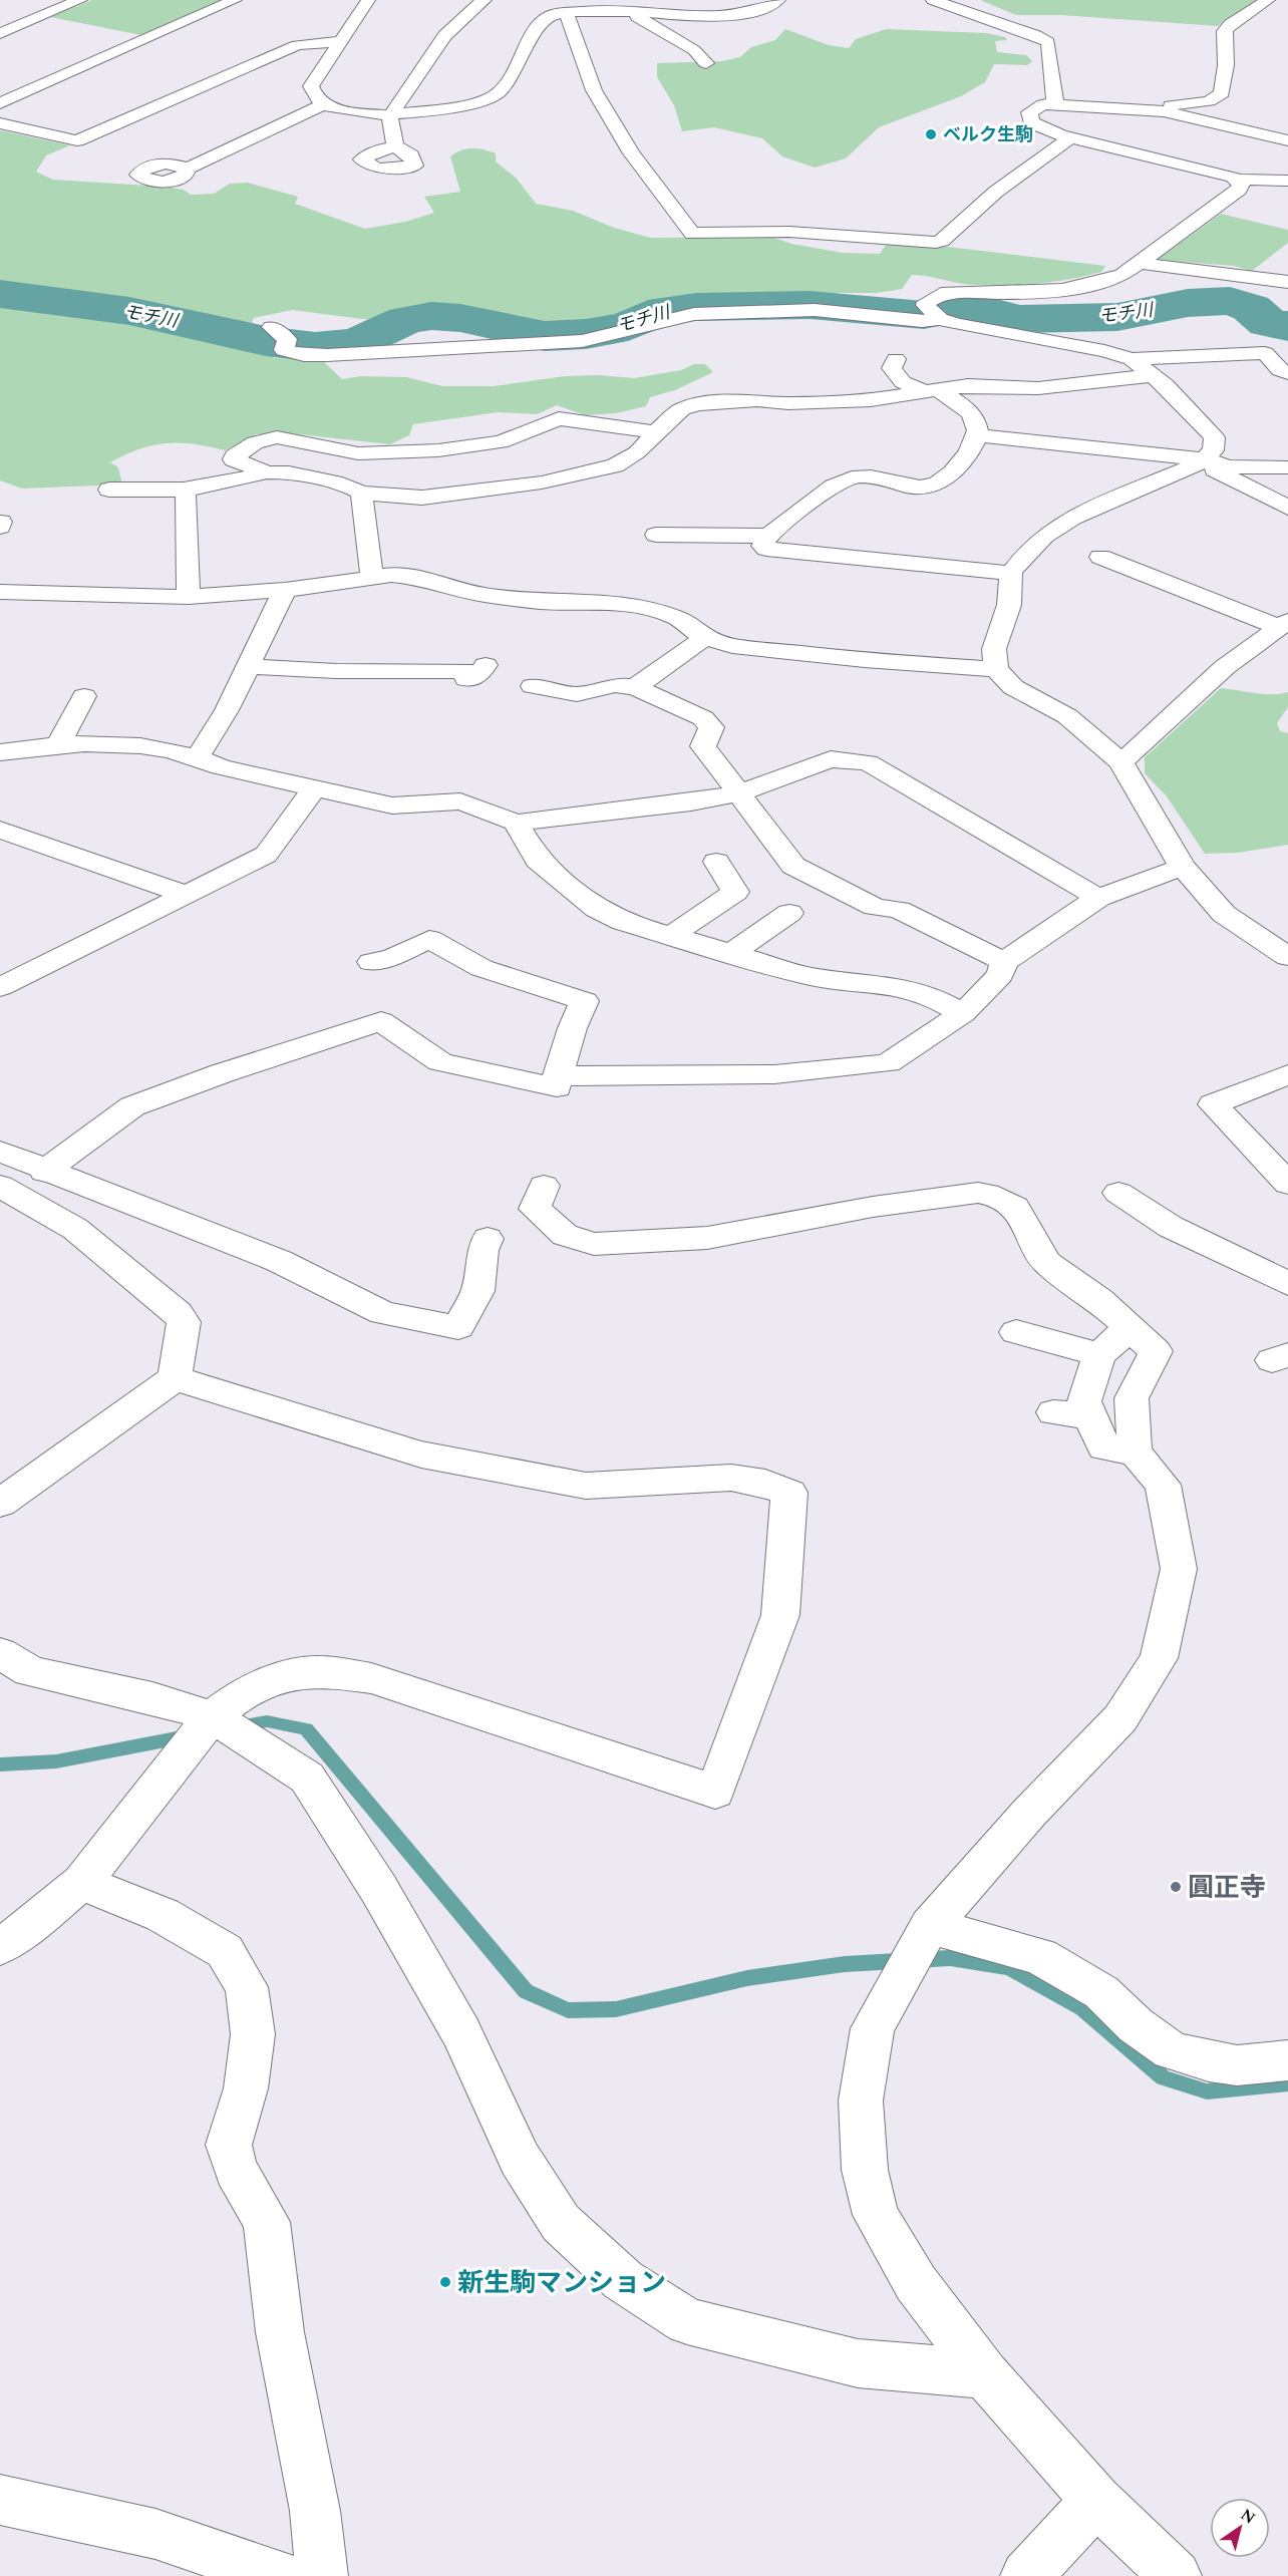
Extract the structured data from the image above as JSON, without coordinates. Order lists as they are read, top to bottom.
{
  "water": ["モチ川"],
  "places": ["ベルク生駒", "圓正寺", "新生駒マンション"],
  "north": "top right"
}
